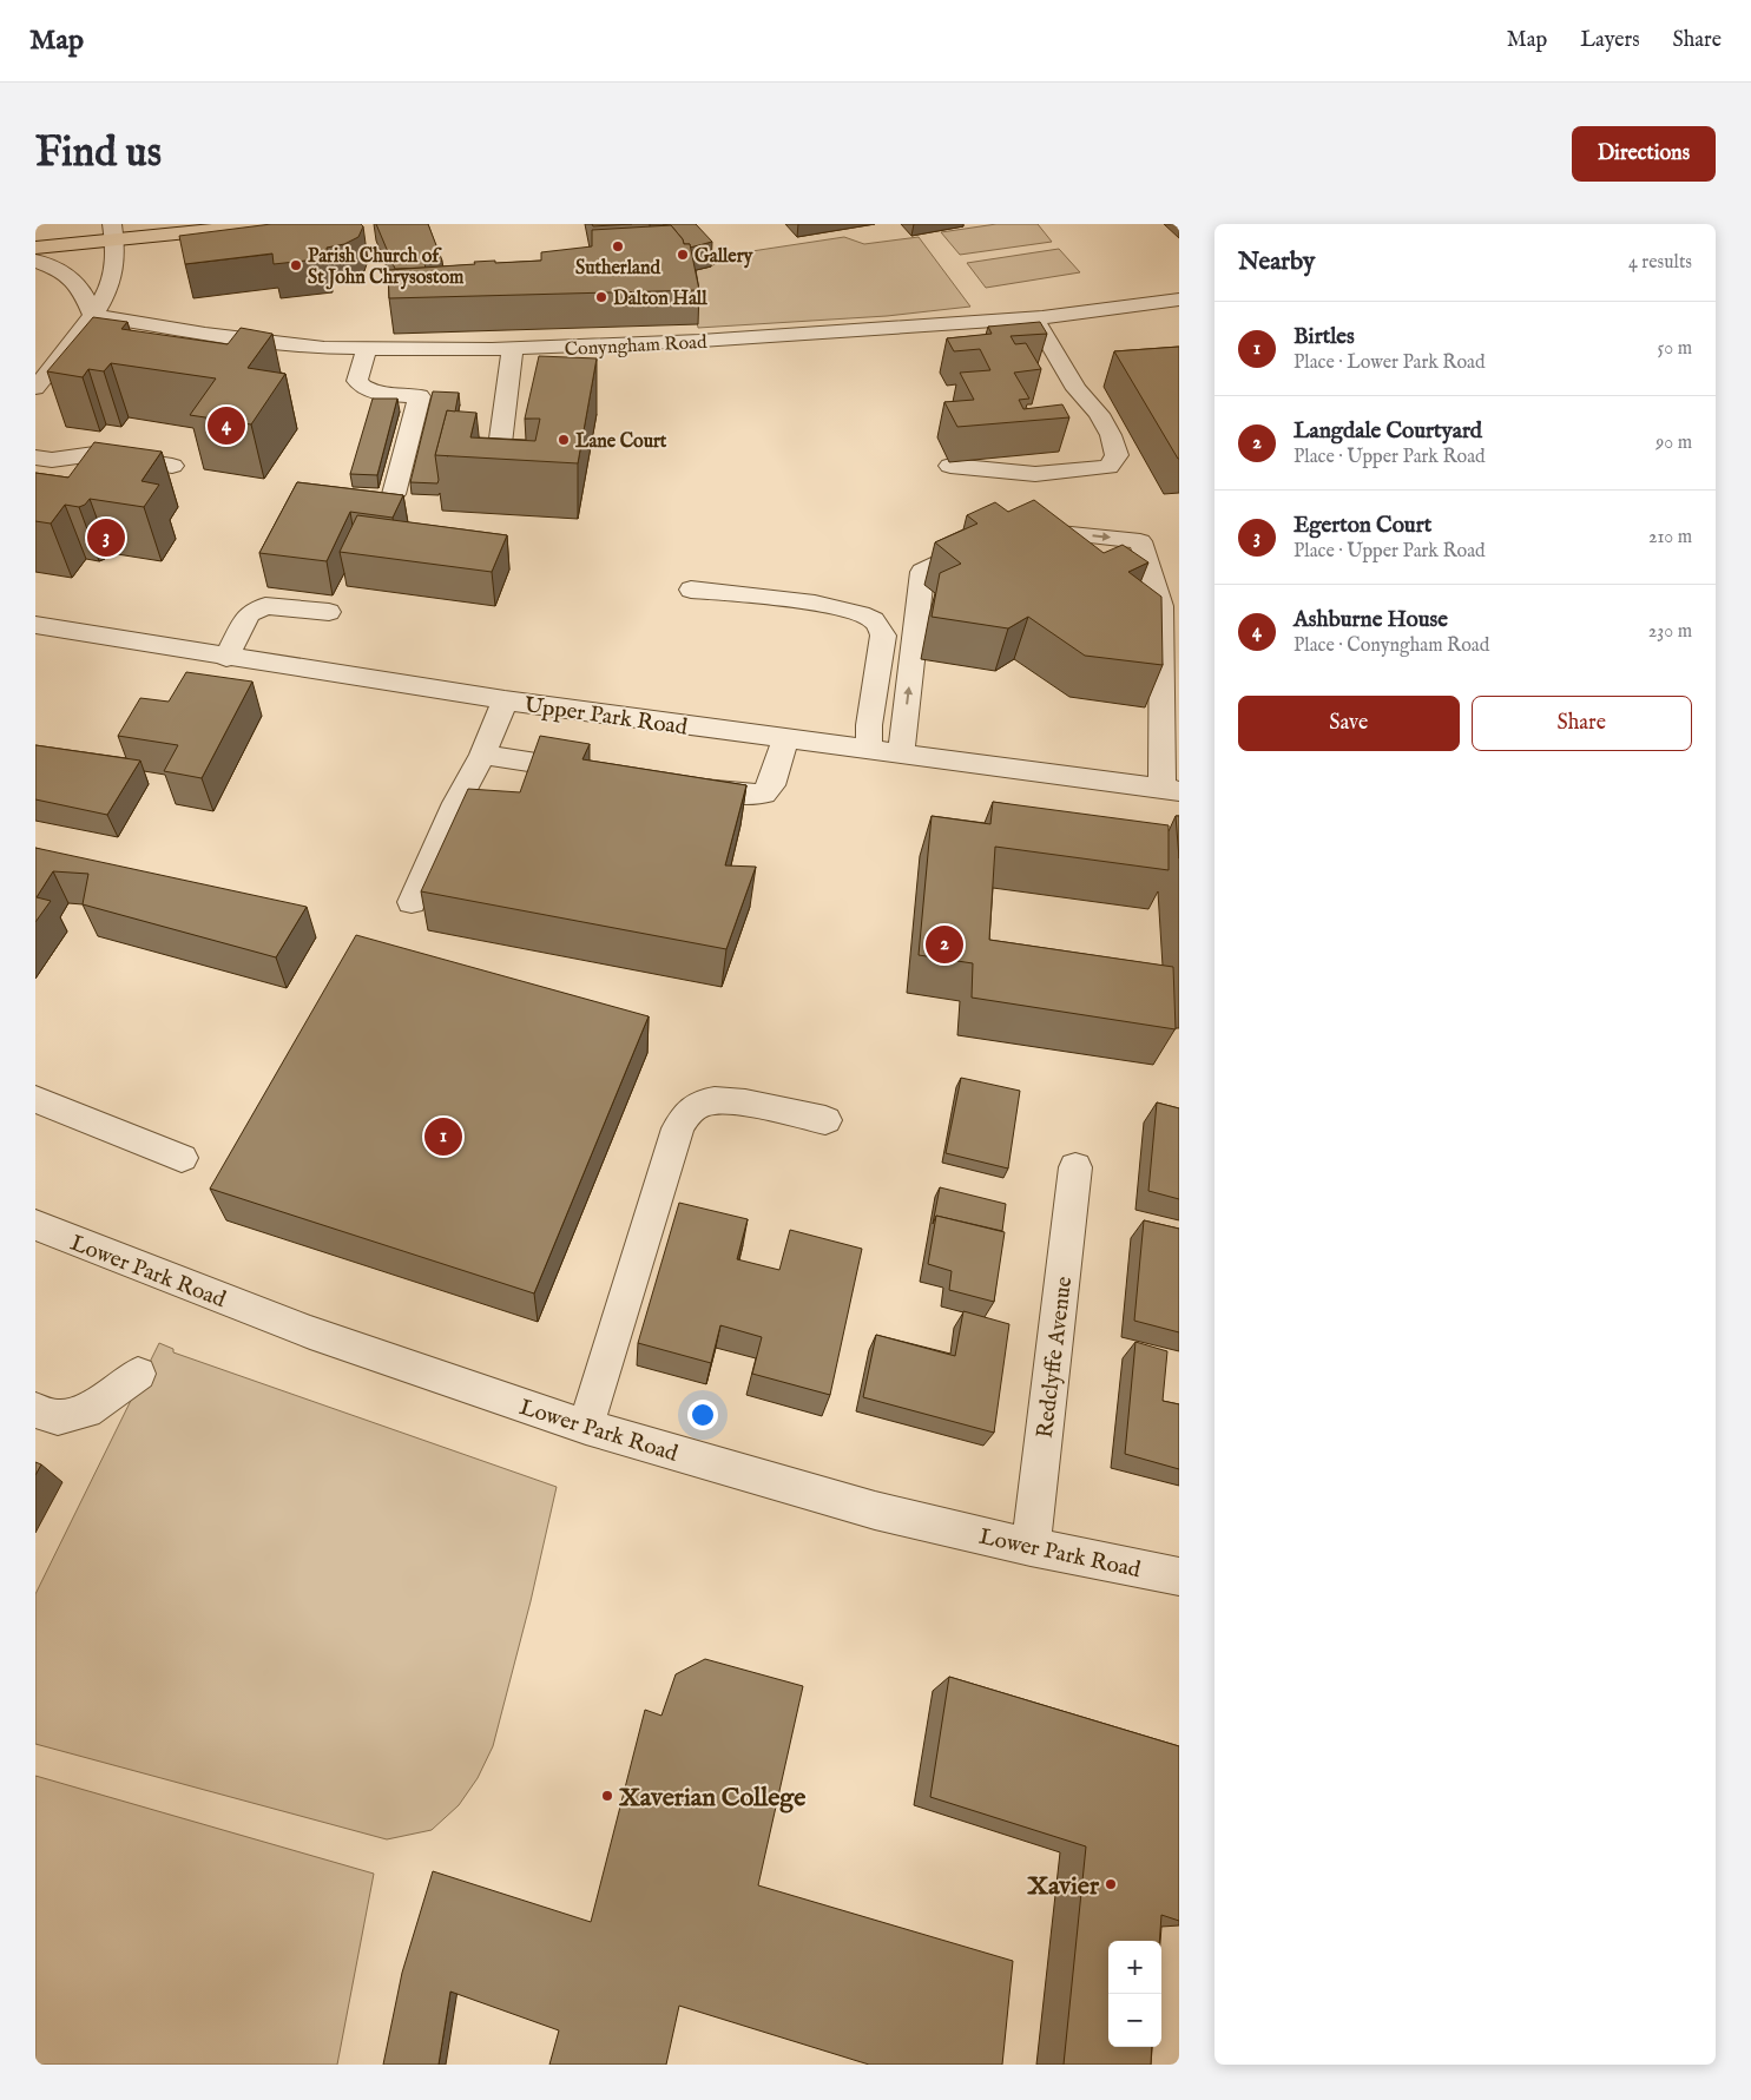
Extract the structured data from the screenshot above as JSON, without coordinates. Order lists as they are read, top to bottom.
{
  "streets": {
    "street": [
      "Conyngham Road",
      "Upper Park Road",
      "Lower Park Road",
      "Redclyffe Avenue"
    ]
  },
  "crossings": [
    ["Lower Park Road", "Redclyffe Avenue"]
  ],
  "places": [
    "Sutherland",
    "Gallery",
    "Parish Church of St John Chrysostom",
    "Dalton Hall",
    "Lane Court",
    "Xaverian College",
    "Xavier"
  ],
  "page": {
    "header": "Map",
    "nav": ["Map", "Layers", "Share"],
    "buttons": [
      "Directions",
      ["Save", "Share"]
    ],
    "title": "Find us",
    "heading": ["Nearby", "4 results"],
    "list": [
      {
        "mark": "1",
        "name": "Birtles",
        "note": "Place · Lower Park Road",
        "value": "50 m"
      },
      {
        "mark": "2",
        "name": "Langdale Courtyard",
        "note": "Place · Upper Park Road",
        "value": "90 m"
      },
      {
        "mark": "3",
        "name": "Egerton Court",
        "note": "Place · Upper Park Road",
        "value": "210 m"
      },
      {
        "mark": "4",
        "name": "Ashburne House",
        "note": "Place · Conyngham Road",
        "value": "230 m"
      }
    ],
    "pins": [
      "4",
      "3",
      "2",
      "1"
    ],
    "map_buttons": ["+", "−"]
  }
}
